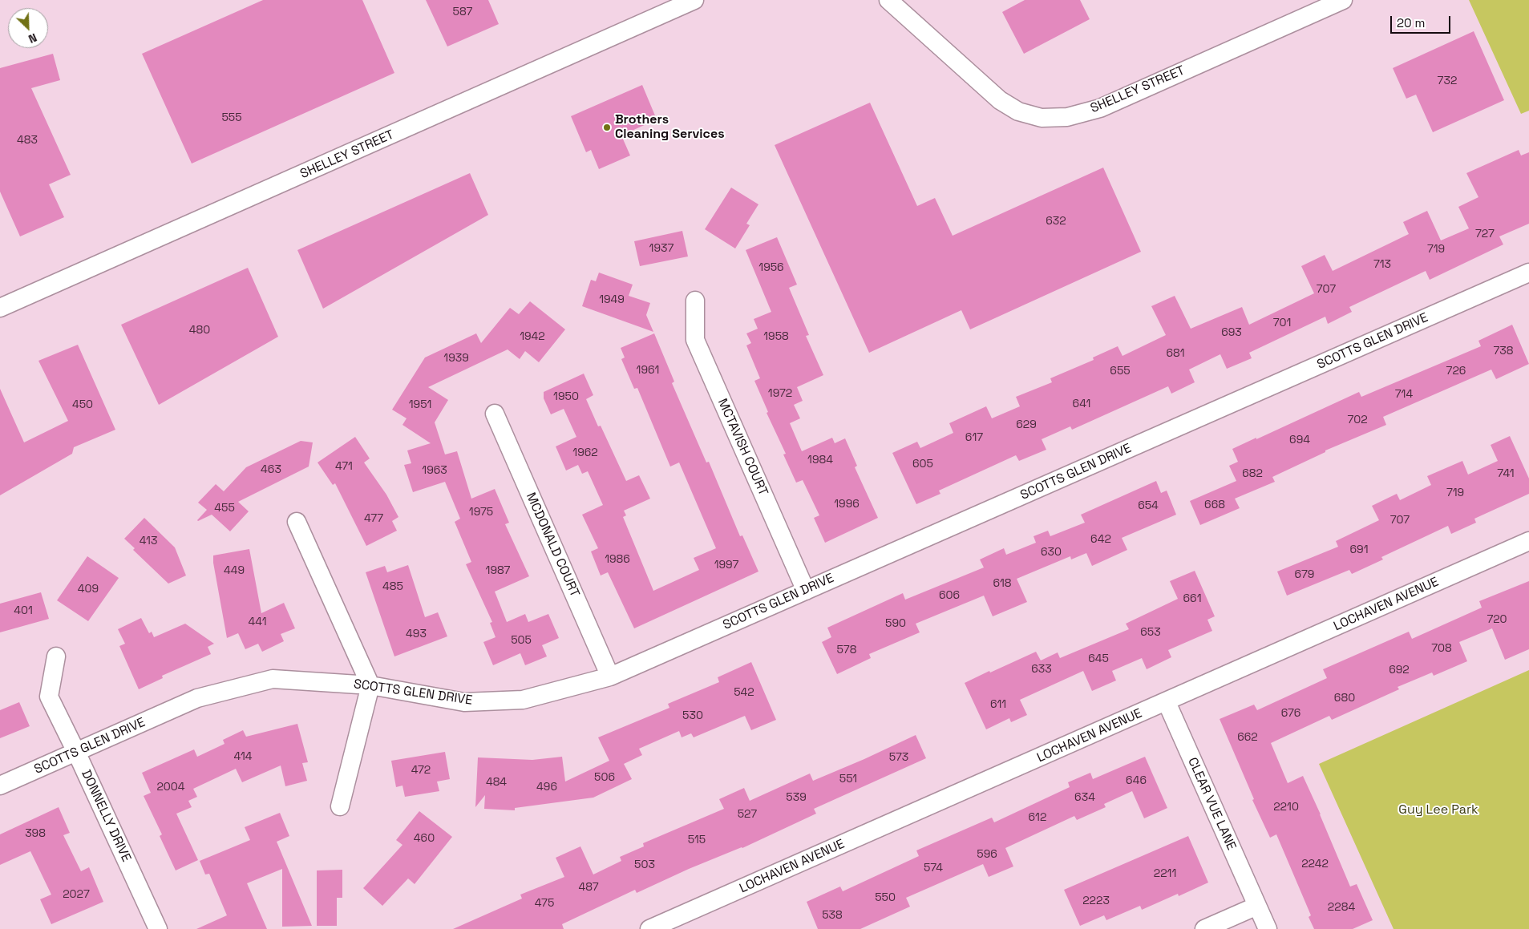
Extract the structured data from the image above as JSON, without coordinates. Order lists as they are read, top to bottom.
{
  "streets": {
    "street": [
      "SHELLEY STREET",
      "SCOTTS GLEN DRIVE",
      "MCTAVISH COURT",
      "MCDONALD COURT",
      "LOCHAVEN AVENUE",
      "CLEAR VUE LANE",
      "DONNELLY DRIVE"
    ]
  },
  "crossings": [
    ["SCOTTS GLEN DRIVE", "MCTAVISH COURT"],
    ["SCOTTS GLEN DRIVE", "MCDONALD COURT"],
    ["SCOTTS GLEN DRIVE", "DONNELLY DRIVE"],
    ["LOCHAVEN AVENUE", "CLEAR VUE LANE"]
  ],
  "parks": ["Guy Lee Park"],
  "places": ["Brothers Cleaning Services"],
  "house_numbers": [
    "587",
    "732",
    "555",
    "483",
    "632",
    "727",
    "1937",
    "719",
    "713",
    "1956",
    "707",
    "1949",
    "701",
    "480",
    "693",
    "1942",
    "1958",
    "738",
    "681",
    "1939",
    "1961",
    "655",
    "726",
    "1972",
    "714",
    "1950",
    "641",
    "450",
    "1951",
    "702",
    "629",
    "617",
    "694",
    "1962",
    "1984",
    "605",
    "471",
    "463",
    "1963",
    "682",
    "741",
    "719",
    "1996",
    "668",
    "654",
    "455",
    "1975",
    "477",
    "707",
    "642",
    "413",
    "691",
    "630",
    "1986",
    "1997",
    "449",
    "1987",
    "679",
    "618",
    "485",
    "409",
    "606",
    "661",
    "401",
    "720",
    "441",
    "590",
    "653",
    "493",
    "505",
    "708",
    "578",
    "645",
    "633",
    "692",
    "542",
    "680",
    "611",
    "676",
    "530",
    "662",
    "414",
    "573",
    "472",
    "506",
    "551",
    "646",
    "484",
    "2004",
    "496",
    "539",
    "634",
    "2210",
    "527",
    "612",
    "398",
    "460",
    "515",
    "596",
    "2242",
    "503",
    "574",
    "2211",
    "487",
    "2027",
    "550",
    "2223",
    "475",
    "2284",
    "538"
  ],
  "scale_bar": "20 m",
  "north": "bottom right"
}
